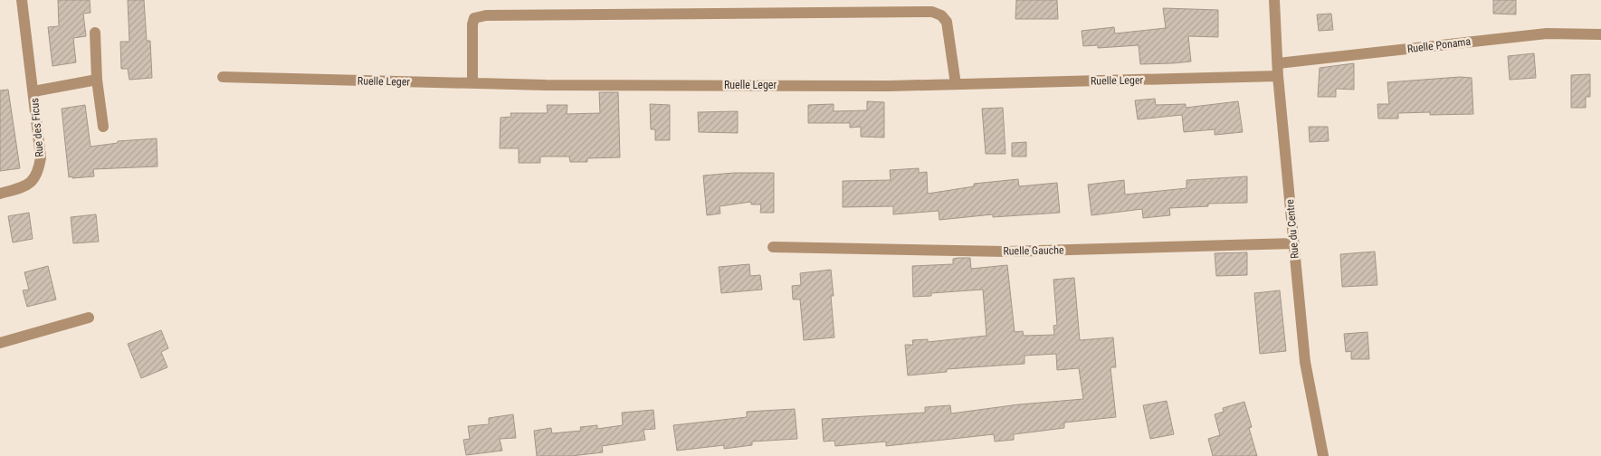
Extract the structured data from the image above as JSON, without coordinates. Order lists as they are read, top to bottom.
{
  "streets": {
    "street": [
      "Ruelle Ponama",
      "Ruelle Leger",
      "Rue des Ficus",
      "Rue du Centre",
      "Ruelle Gauche"
    ]
  },
  "crossings": [
    ["Ruelle Ponama", "Rue du Centre"],
    ["Ruelle Leger", "Rue du Centre"],
    ["Rue du Centre", "Ruelle Gauche"]
  ]
}
